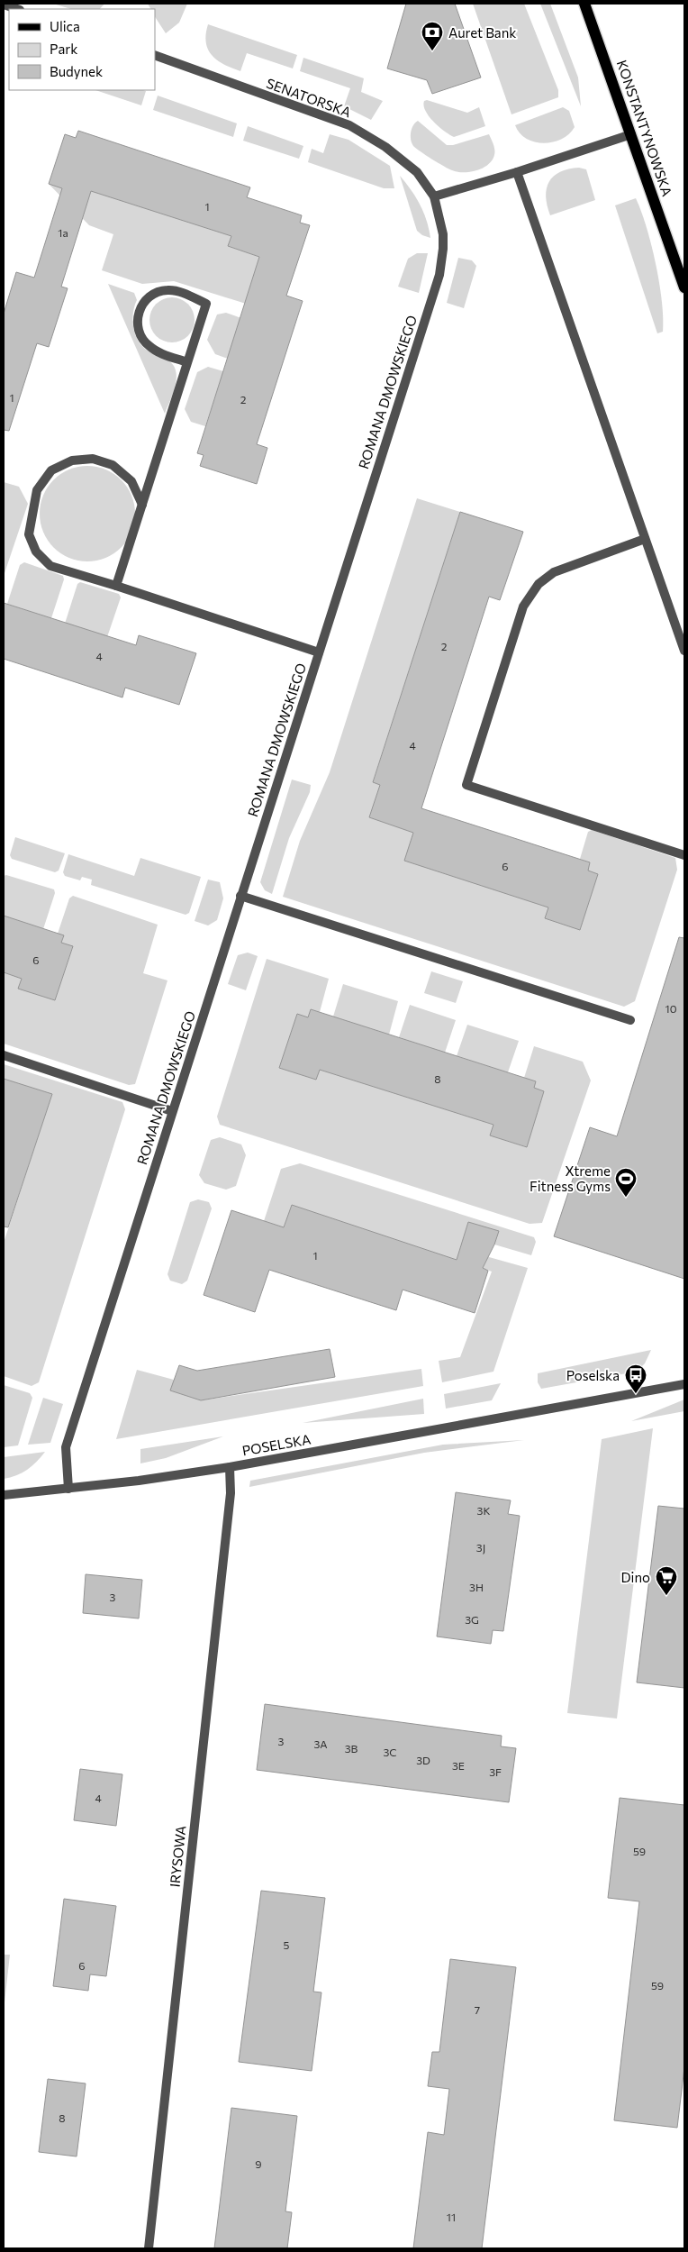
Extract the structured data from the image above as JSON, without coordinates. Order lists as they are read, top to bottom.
{
  "streets": {
    "main road": ["KONSTANTYNOWSKA"],
    "street": [
      "SENATORSKA",
      "ROMANA DMOWSKIEGO",
      "POSELSKA",
      "IRYSOWA"
    ]
  },
  "crossings": [
    ["SENATORSKA", "ROMANA DMOWSKIEGO"],
    ["ROMANA DMOWSKIEGO", "POSELSKA"],
    ["POSELSKA", "IRYSOWA"]
  ],
  "places": {
    "bank": ["Auret Bank"],
    "sports": ["Xtreme Fitness Gyms"],
    "bus stop": ["Poselska"],
    "supermarket": ["Dino"]
  },
  "house_numbers": [
    "1",
    "1a",
    "1",
    "2",
    "2",
    "4",
    "4",
    "6",
    "6",
    "10",
    "8",
    "1",
    "3K",
    "3J",
    "3H",
    "3",
    "3G",
    "3",
    "3A",
    "3B",
    "3C",
    "3D",
    "3E",
    "3F",
    "4",
    "59",
    "5",
    "6",
    "59",
    "7",
    "8",
    "9",
    "11"
  ],
  "legend": ["Ulica", "Park", "Budynek"]
}
